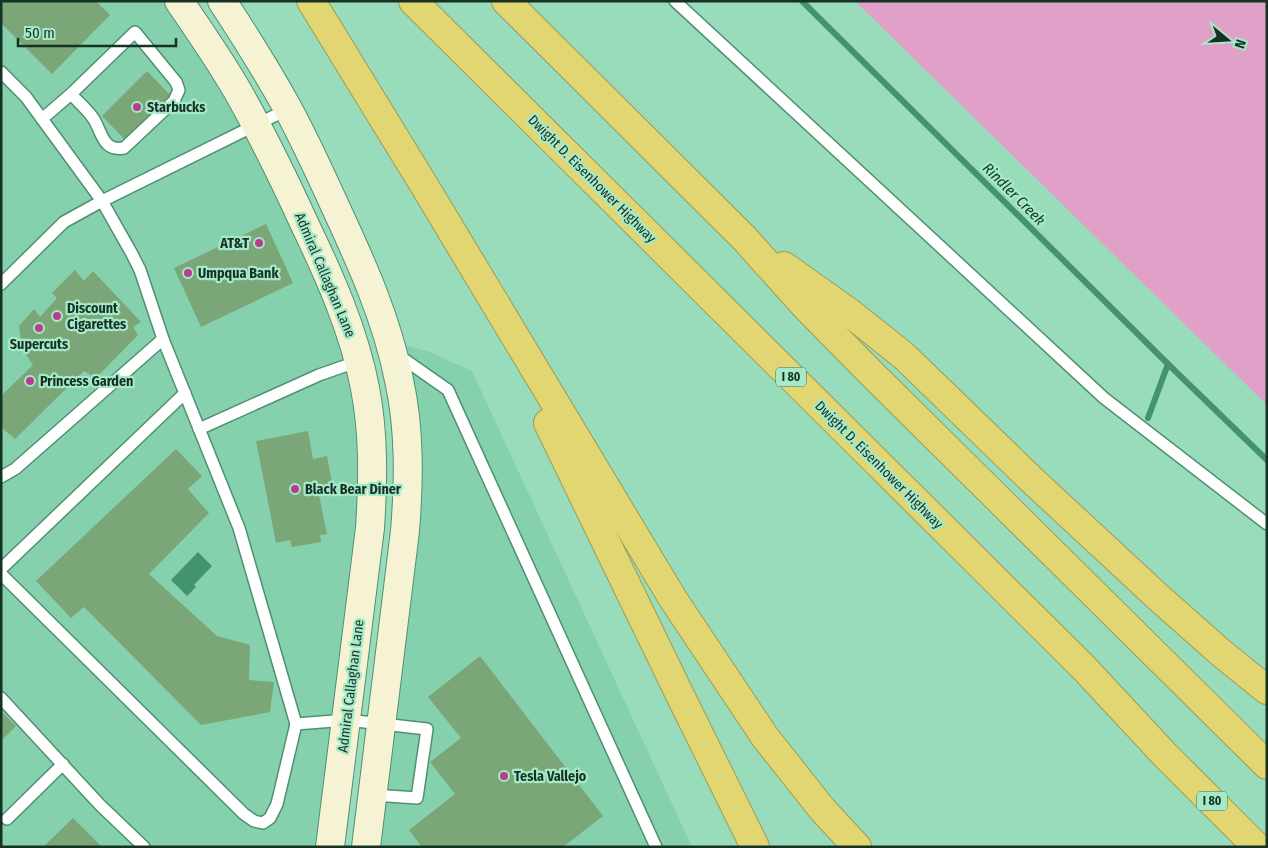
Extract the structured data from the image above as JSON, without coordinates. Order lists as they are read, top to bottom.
{
  "streets": {
    "highway": ["Dwight D. Eisenhower Highway", "I 80"],
    "main road": ["Admiral Callaghan Lane"]
  },
  "water": ["Rindler Creek"],
  "places": [
    "Starbucks",
    "AT&T",
    "Umpqua Bank",
    "Discount Cigarettes",
    "Supercuts",
    "Princess Garden",
    "Black Bear Diner",
    "Tesla Vallejo"
  ],
  "scale_bar": "50 m",
  "north": "right"
}
